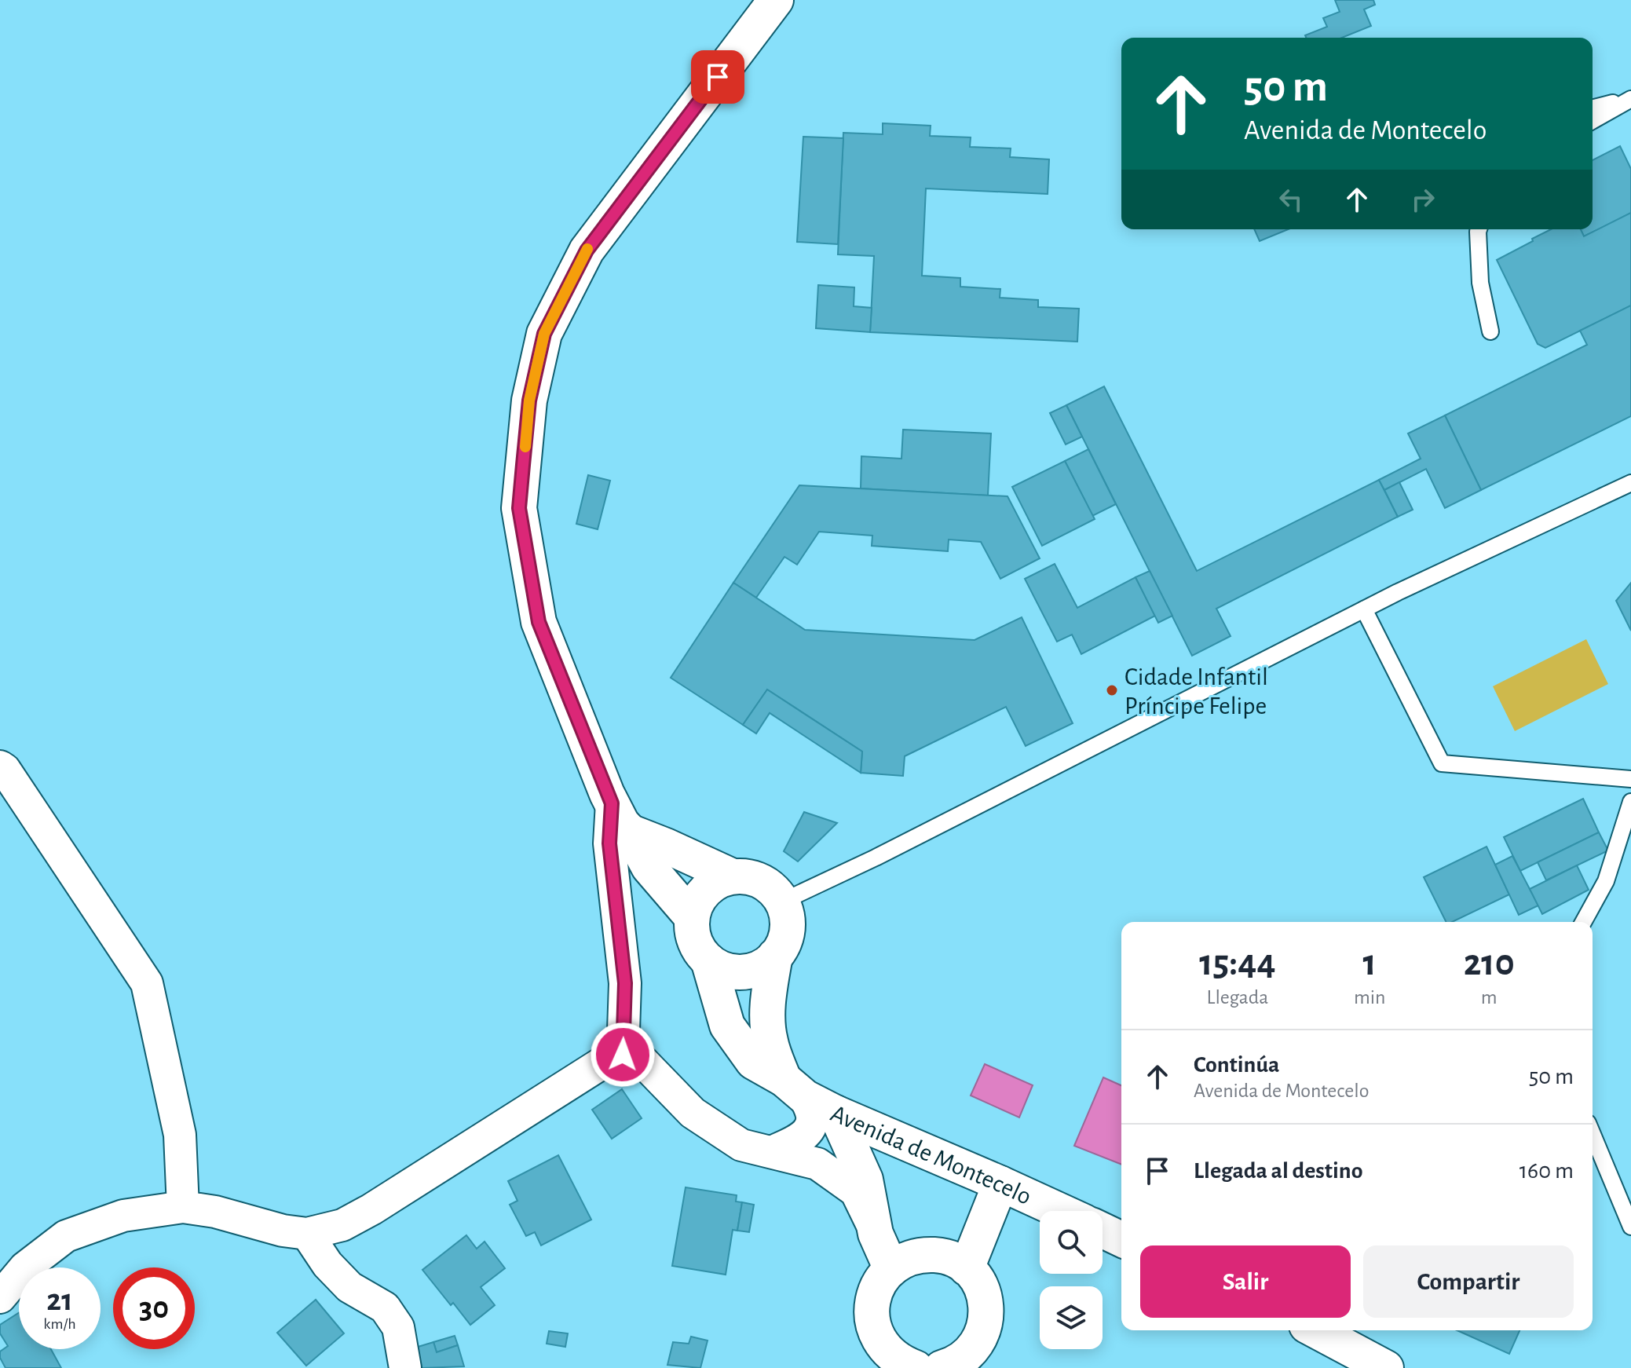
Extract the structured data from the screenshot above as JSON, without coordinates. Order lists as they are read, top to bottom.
{
  "streets": {
    "street": ["Avenida de Montecelo"]
  },
  "places": ["Cidade Infantil Príncipe Felipe"],
  "page": {
    "turn": ["50 m", "Avenida de Montecelo"],
    "eta": [
      "15:44",
      "Llegada",
      "1",
      "min",
      "210",
      "m"
    ],
    "list": [
      {
        "name": "Continúa",
        "note": "Avenida de Montecelo",
        "value": "50 m"
      },
      {
        "name": "Llegada al destino",
        "value": "160 m"
      }
    ],
    "buttons": ["Salir", "Compartir"],
    "speed": "21 km/h",
    "limit": "30"
  }
}
